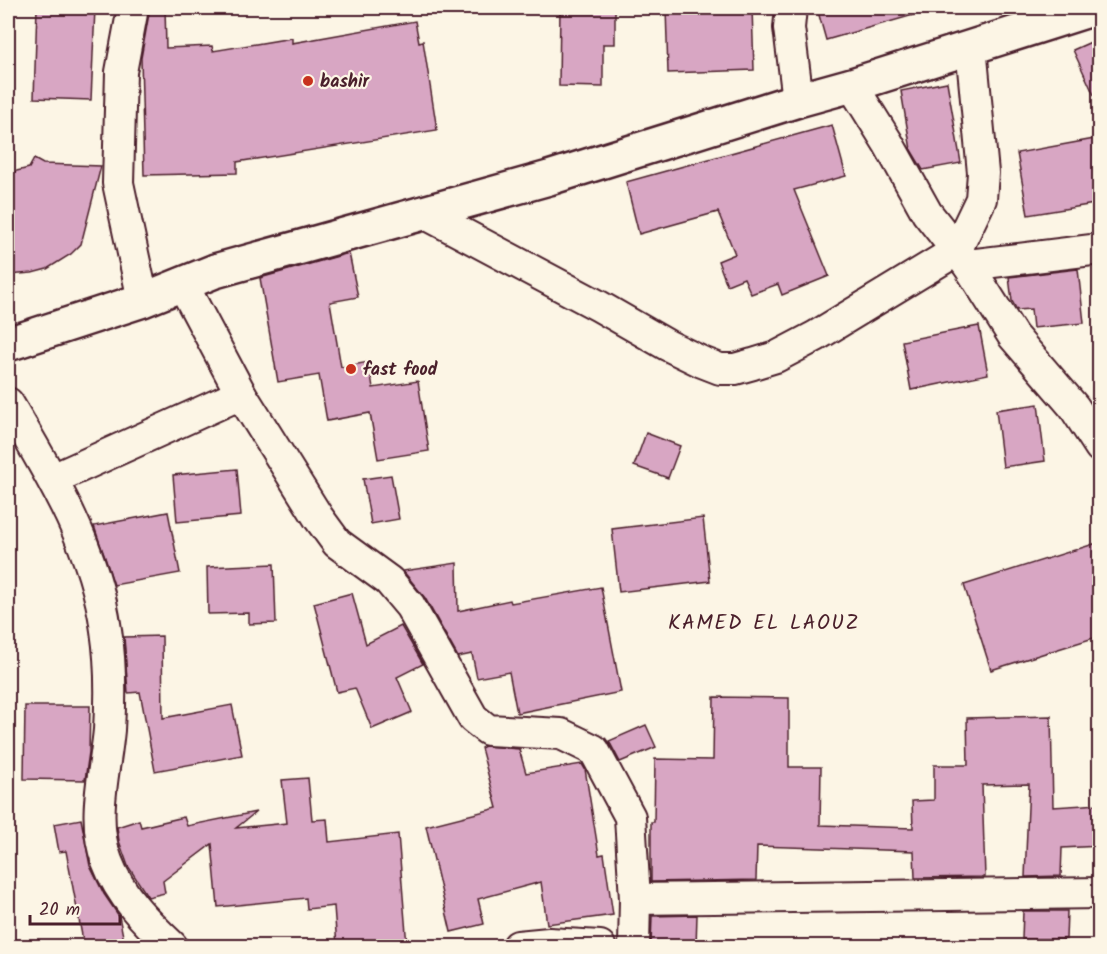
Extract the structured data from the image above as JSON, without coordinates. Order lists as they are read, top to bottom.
{
  "districts": ["KAMED EL LAOUZ"],
  "places": ["bashir", "fast food"],
  "scale_bar": "20 m"
}
